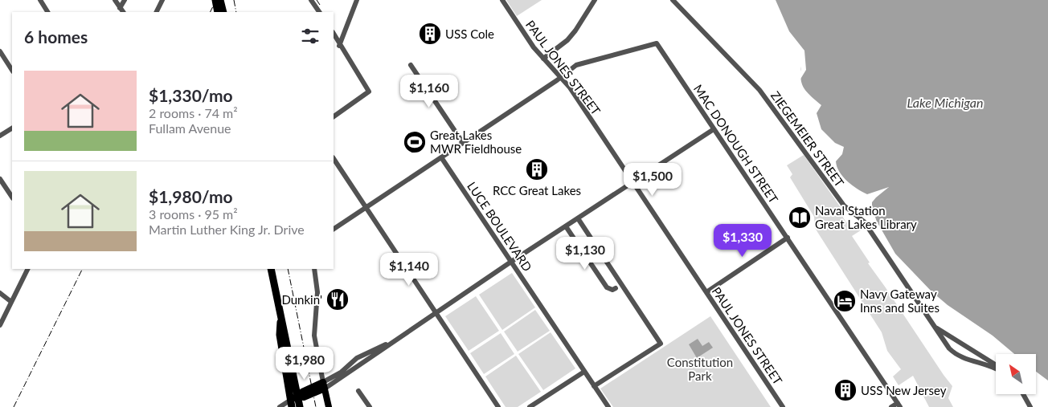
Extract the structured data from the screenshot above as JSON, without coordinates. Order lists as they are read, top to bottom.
{
  "streets": {
    "street": [
      "PAUL JONES STREET",
      "ZIEGEMEIER STREET",
      "MAC DONOUGH STREET",
      "LUCE BOULEVARD"
    ]
  },
  "crossings": [
    ["PAUL JONES STREET", "MAC DONOUGH STREET"]
  ],
  "water": ["Lake Michigan"],
  "parks": ["Constitution Park"],
  "places": {
    "building": ["USS Cole", "RCC Great Lakes", "USS New Jersey"],
    "sports": ["Great Lakes MWR Fieldhouse"],
    "library": ["Naval Station Great Lakes Library"],
    "restaurant": ["Dunkin'"],
    "hotel": ["Navy Gateway Inns and Suites"]
  },
  "north": "top left",
  "page": {
    "heading": "6 homes",
    "list": [
      {
        "name": "$1,330/mo",
        "note": "2 rooms · 74 m² · Fullam Avenue"
      },
      {
        "name": "$1,980/mo",
        "note": "3 rooms · 95 m² · Martin Luther King Jr. Drive"
      }
    ],
    "price": [
      "$1,160",
      "$1,500",
      "$1,330",
      "$1,130",
      "$1,140",
      "$1,980"
    ]
  }
}
